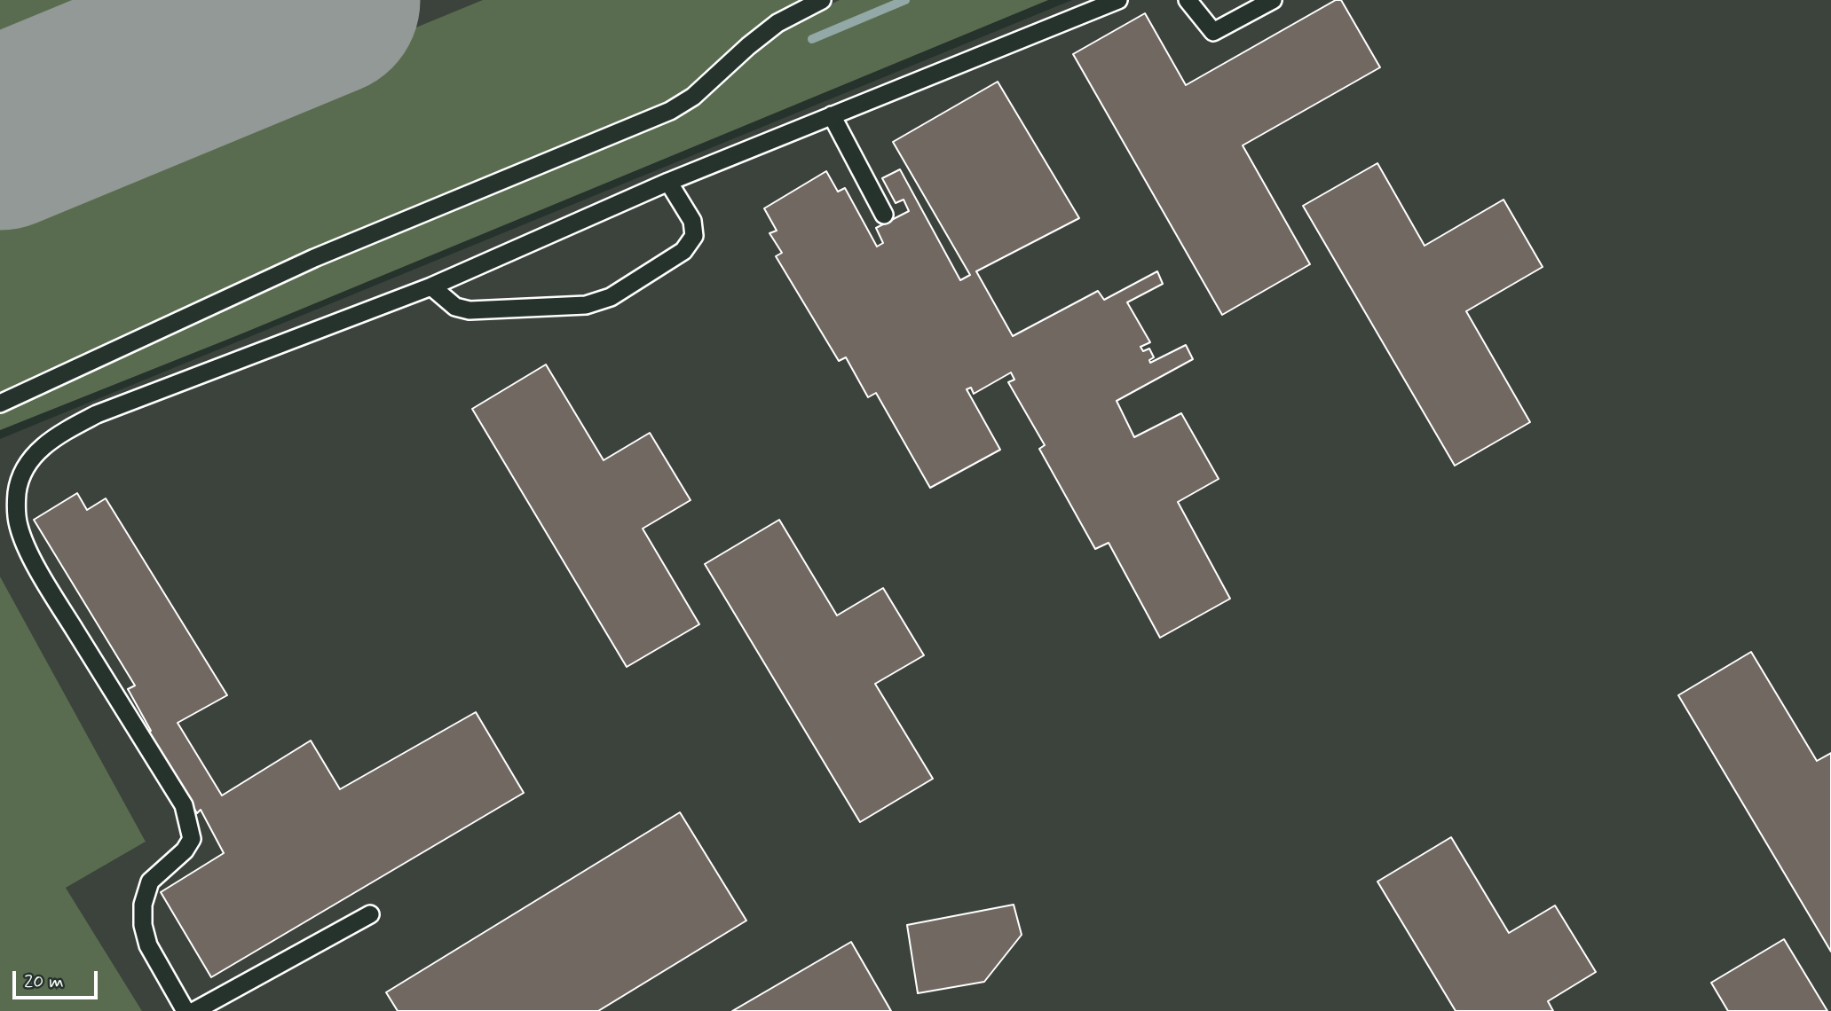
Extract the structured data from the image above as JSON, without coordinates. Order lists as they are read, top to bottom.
{
  "scale_bar": "20 m"
}
